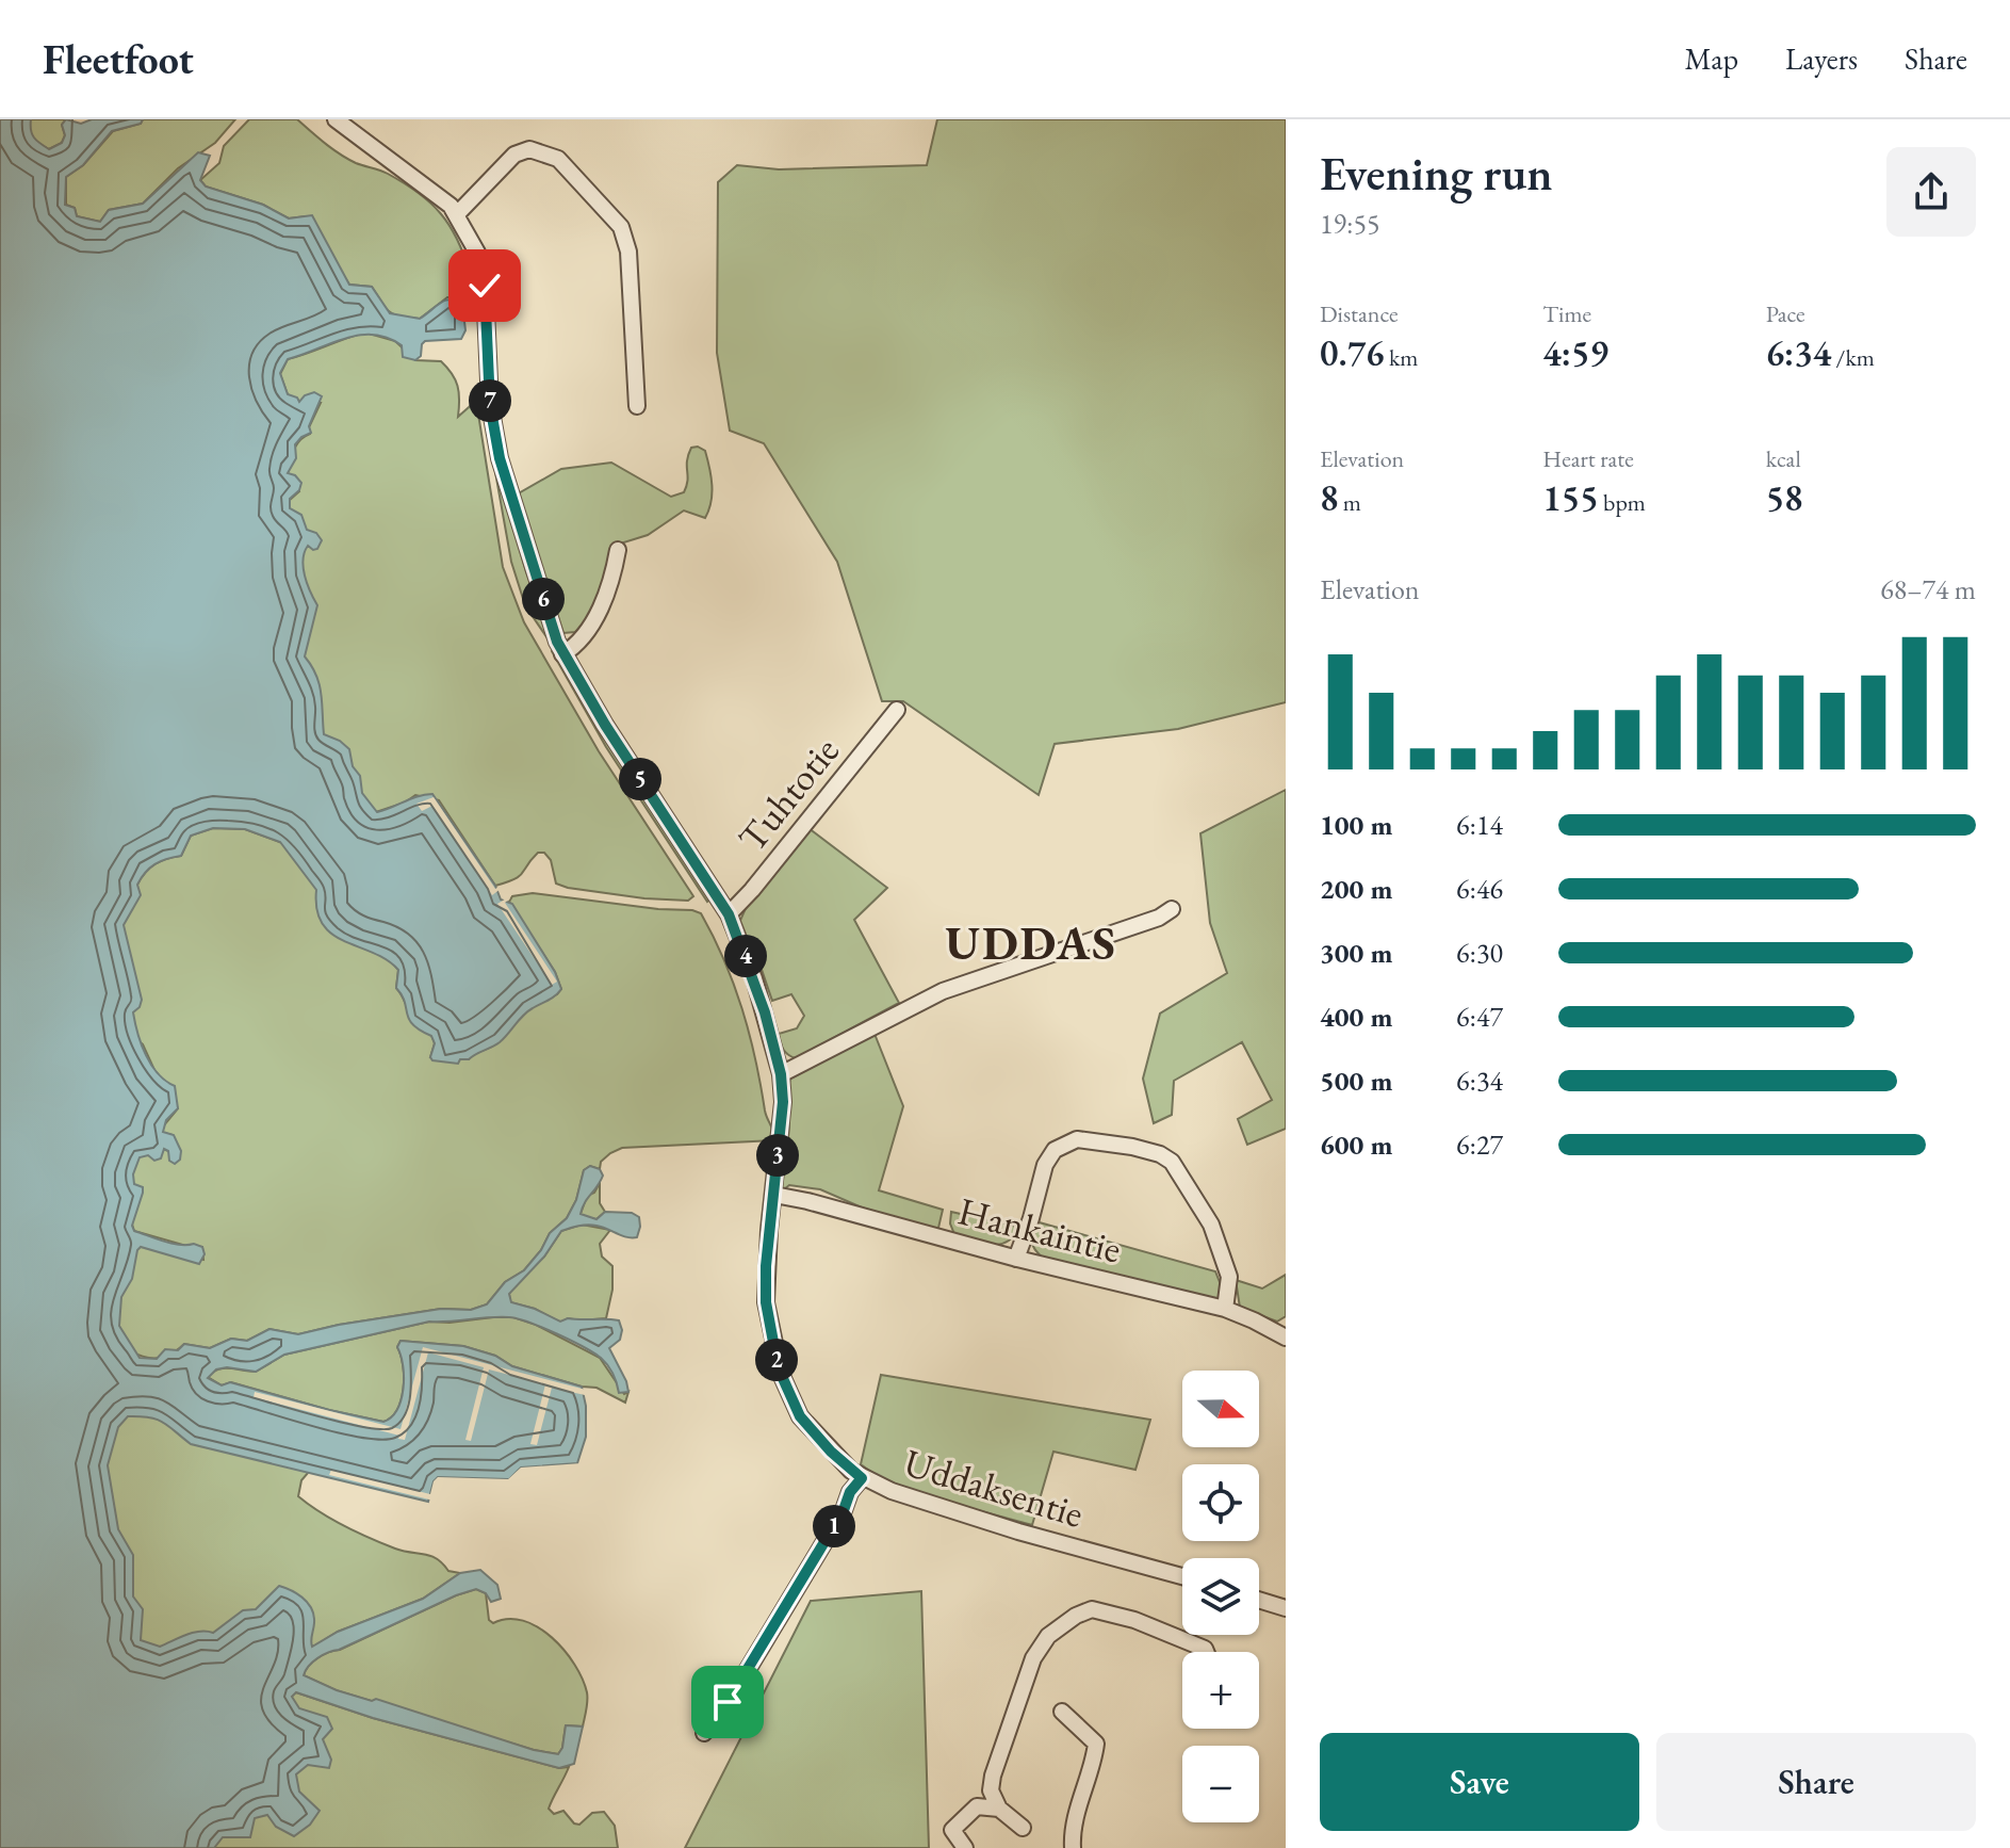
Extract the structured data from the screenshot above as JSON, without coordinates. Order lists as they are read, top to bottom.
{
  "streets": {
    "street": ["Tuhtotie", "Hankaintie", "Uddaksentie"]
  },
  "crossings": [
    ["Tuhtotie", "Uddaksentie"],
    ["Hankaintie", "Uddaksentie"]
  ],
  "districts": ["UDDAS"],
  "north": "right",
  "page": {
    "header": "Fleetfoot",
    "nav": ["Map", "Layers", "Share"],
    "heading": ["Evening run", "19:55"],
    "stats": [
      ["Distance", "0.76 km"],
      ["Time", "4:59"],
      ["Pace", "6:34 /km"],
      ["Elevation", "8 m"],
      ["Heart rate", "155 bpm"],
      ["kcal", "58"]
    ],
    "pins": [
      "7",
      "6",
      "5",
      "4",
      "3",
      "2",
      "1"
    ],
    "chart": ["Elevation", "68–74 m"],
    "list": [
      {
        "name": "100 m",
        "note": "6:14"
      },
      {
        "name": "200 m",
        "note": "6:46"
      },
      {
        "name": "300 m",
        "note": "6:30"
      },
      {
        "name": "400 m",
        "note": "6:47"
      },
      {
        "name": "500 m",
        "note": "6:34"
      },
      {
        "name": "600 m",
        "note": "6:27"
      }
    ],
    "map_buttons": ["+", "−"],
    "buttons": ["Save", "Share"]
  }
}
